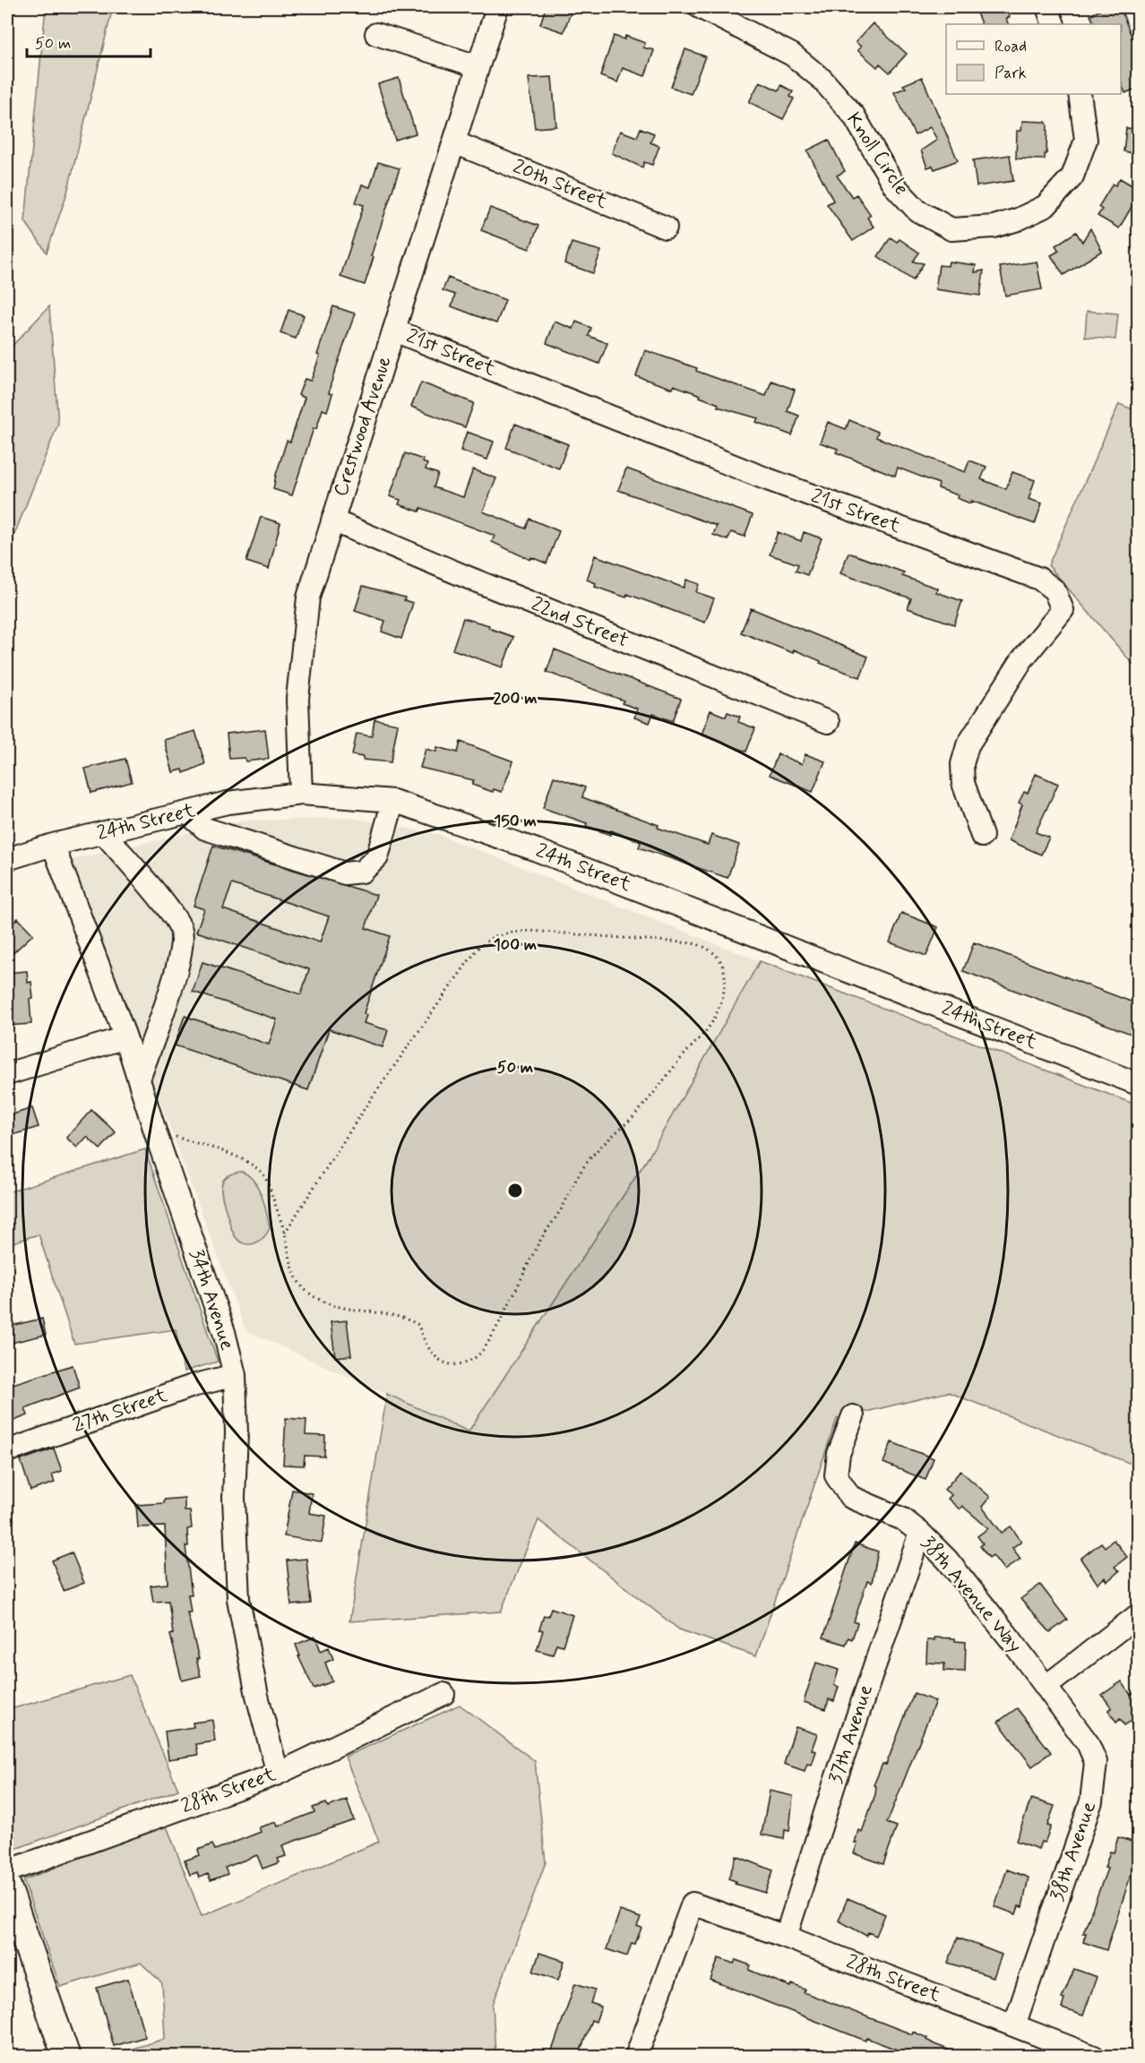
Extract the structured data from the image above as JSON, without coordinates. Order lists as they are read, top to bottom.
{
  "streets": {
    "street": [
      "Knoll Circle",
      "20th Street",
      "21st Street",
      "Crestwood Avenue",
      "22nd Street",
      "24th Street",
      "34th Avenue",
      "27th Street",
      "38th Avenue Way",
      "37th Avenue",
      "28th Street",
      "38th Avenue"
    ]
  },
  "crossings": [
    ["20th Street", "Crestwood Avenue"],
    ["21st Street", "Crestwood Avenue"],
    ["Crestwood Avenue", "22nd Street"],
    ["Crestwood Avenue", "24th Street"],
    ["24th Street", "34th Avenue"],
    ["34th Avenue", "27th Street"],
    ["34th Avenue", "28th Street"],
    ["38th Avenue Way", "37th Avenue"],
    ["38th Avenue Way", "38th Avenue"],
    ["37th Avenue", "28th Street"],
    ["28th Street", "38th Avenue"]
  ],
  "legend": ["Road", "Park"],
  "scale_bar": "50 m",
  "rings": [
    "200 m",
    "150 m",
    "100 m",
    "50 m"
  ]
}
